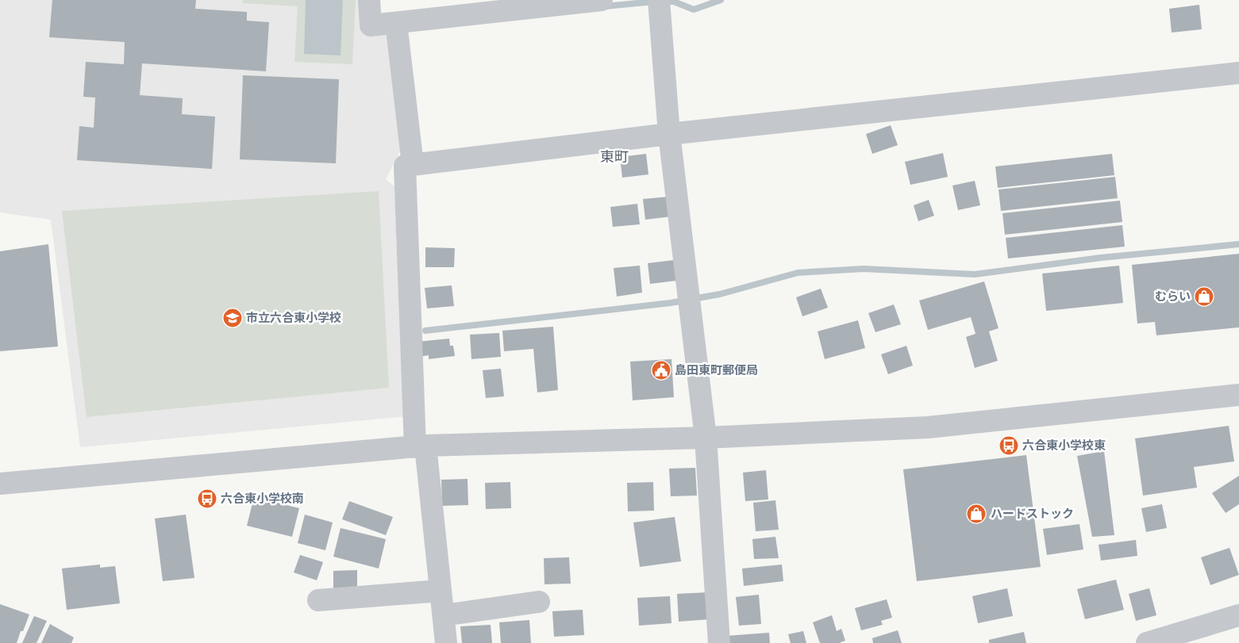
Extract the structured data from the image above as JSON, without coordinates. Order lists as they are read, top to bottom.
{
  "districts": ["東町"],
  "places": {
    "shop": ["むらい", "ハードストック"],
    "school or university": ["市立六合東小学校"],
    "public building": ["島田東町郵便局"],
    "bus stop": ["六合東小学校東", "六合東小学校南"]
  }
}
